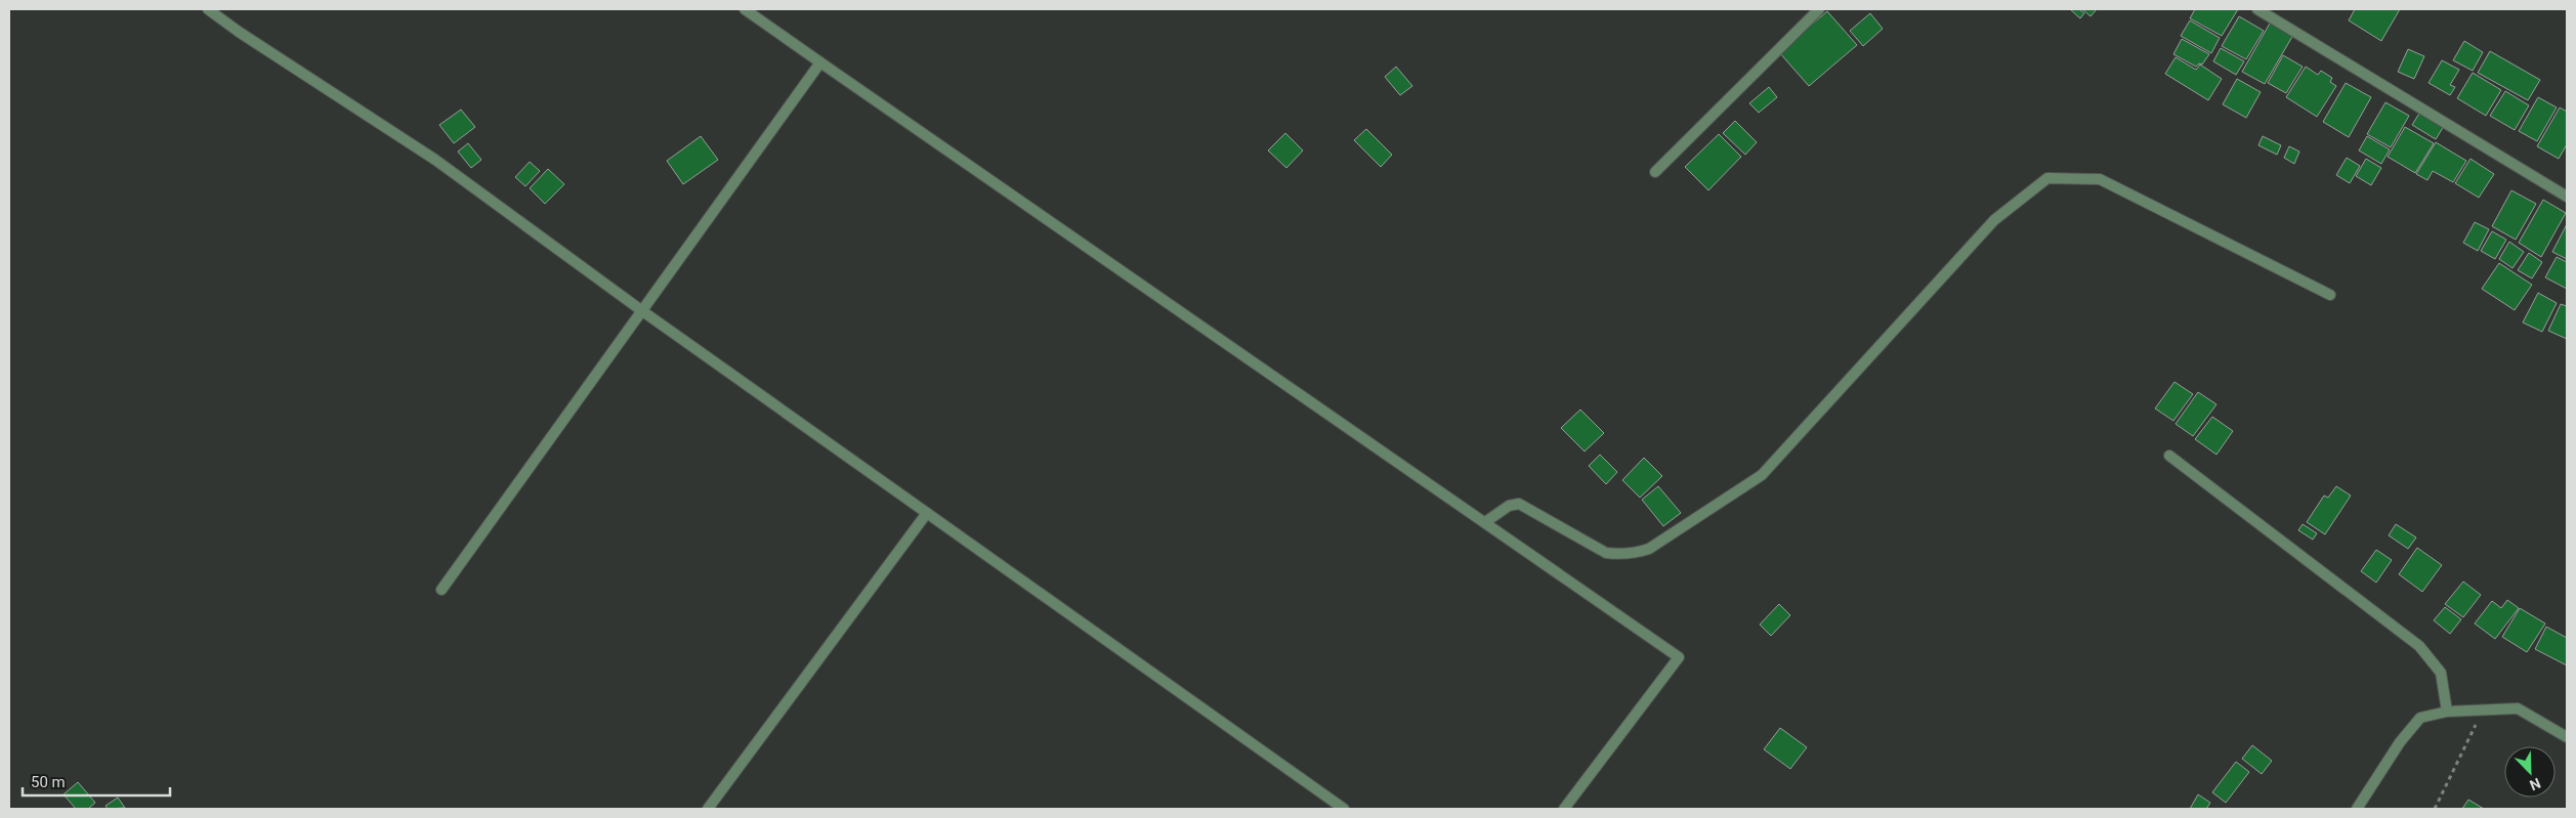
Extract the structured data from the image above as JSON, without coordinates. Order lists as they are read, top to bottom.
{
  "scale_bar": "50 m",
  "north": "bottom right"
}
